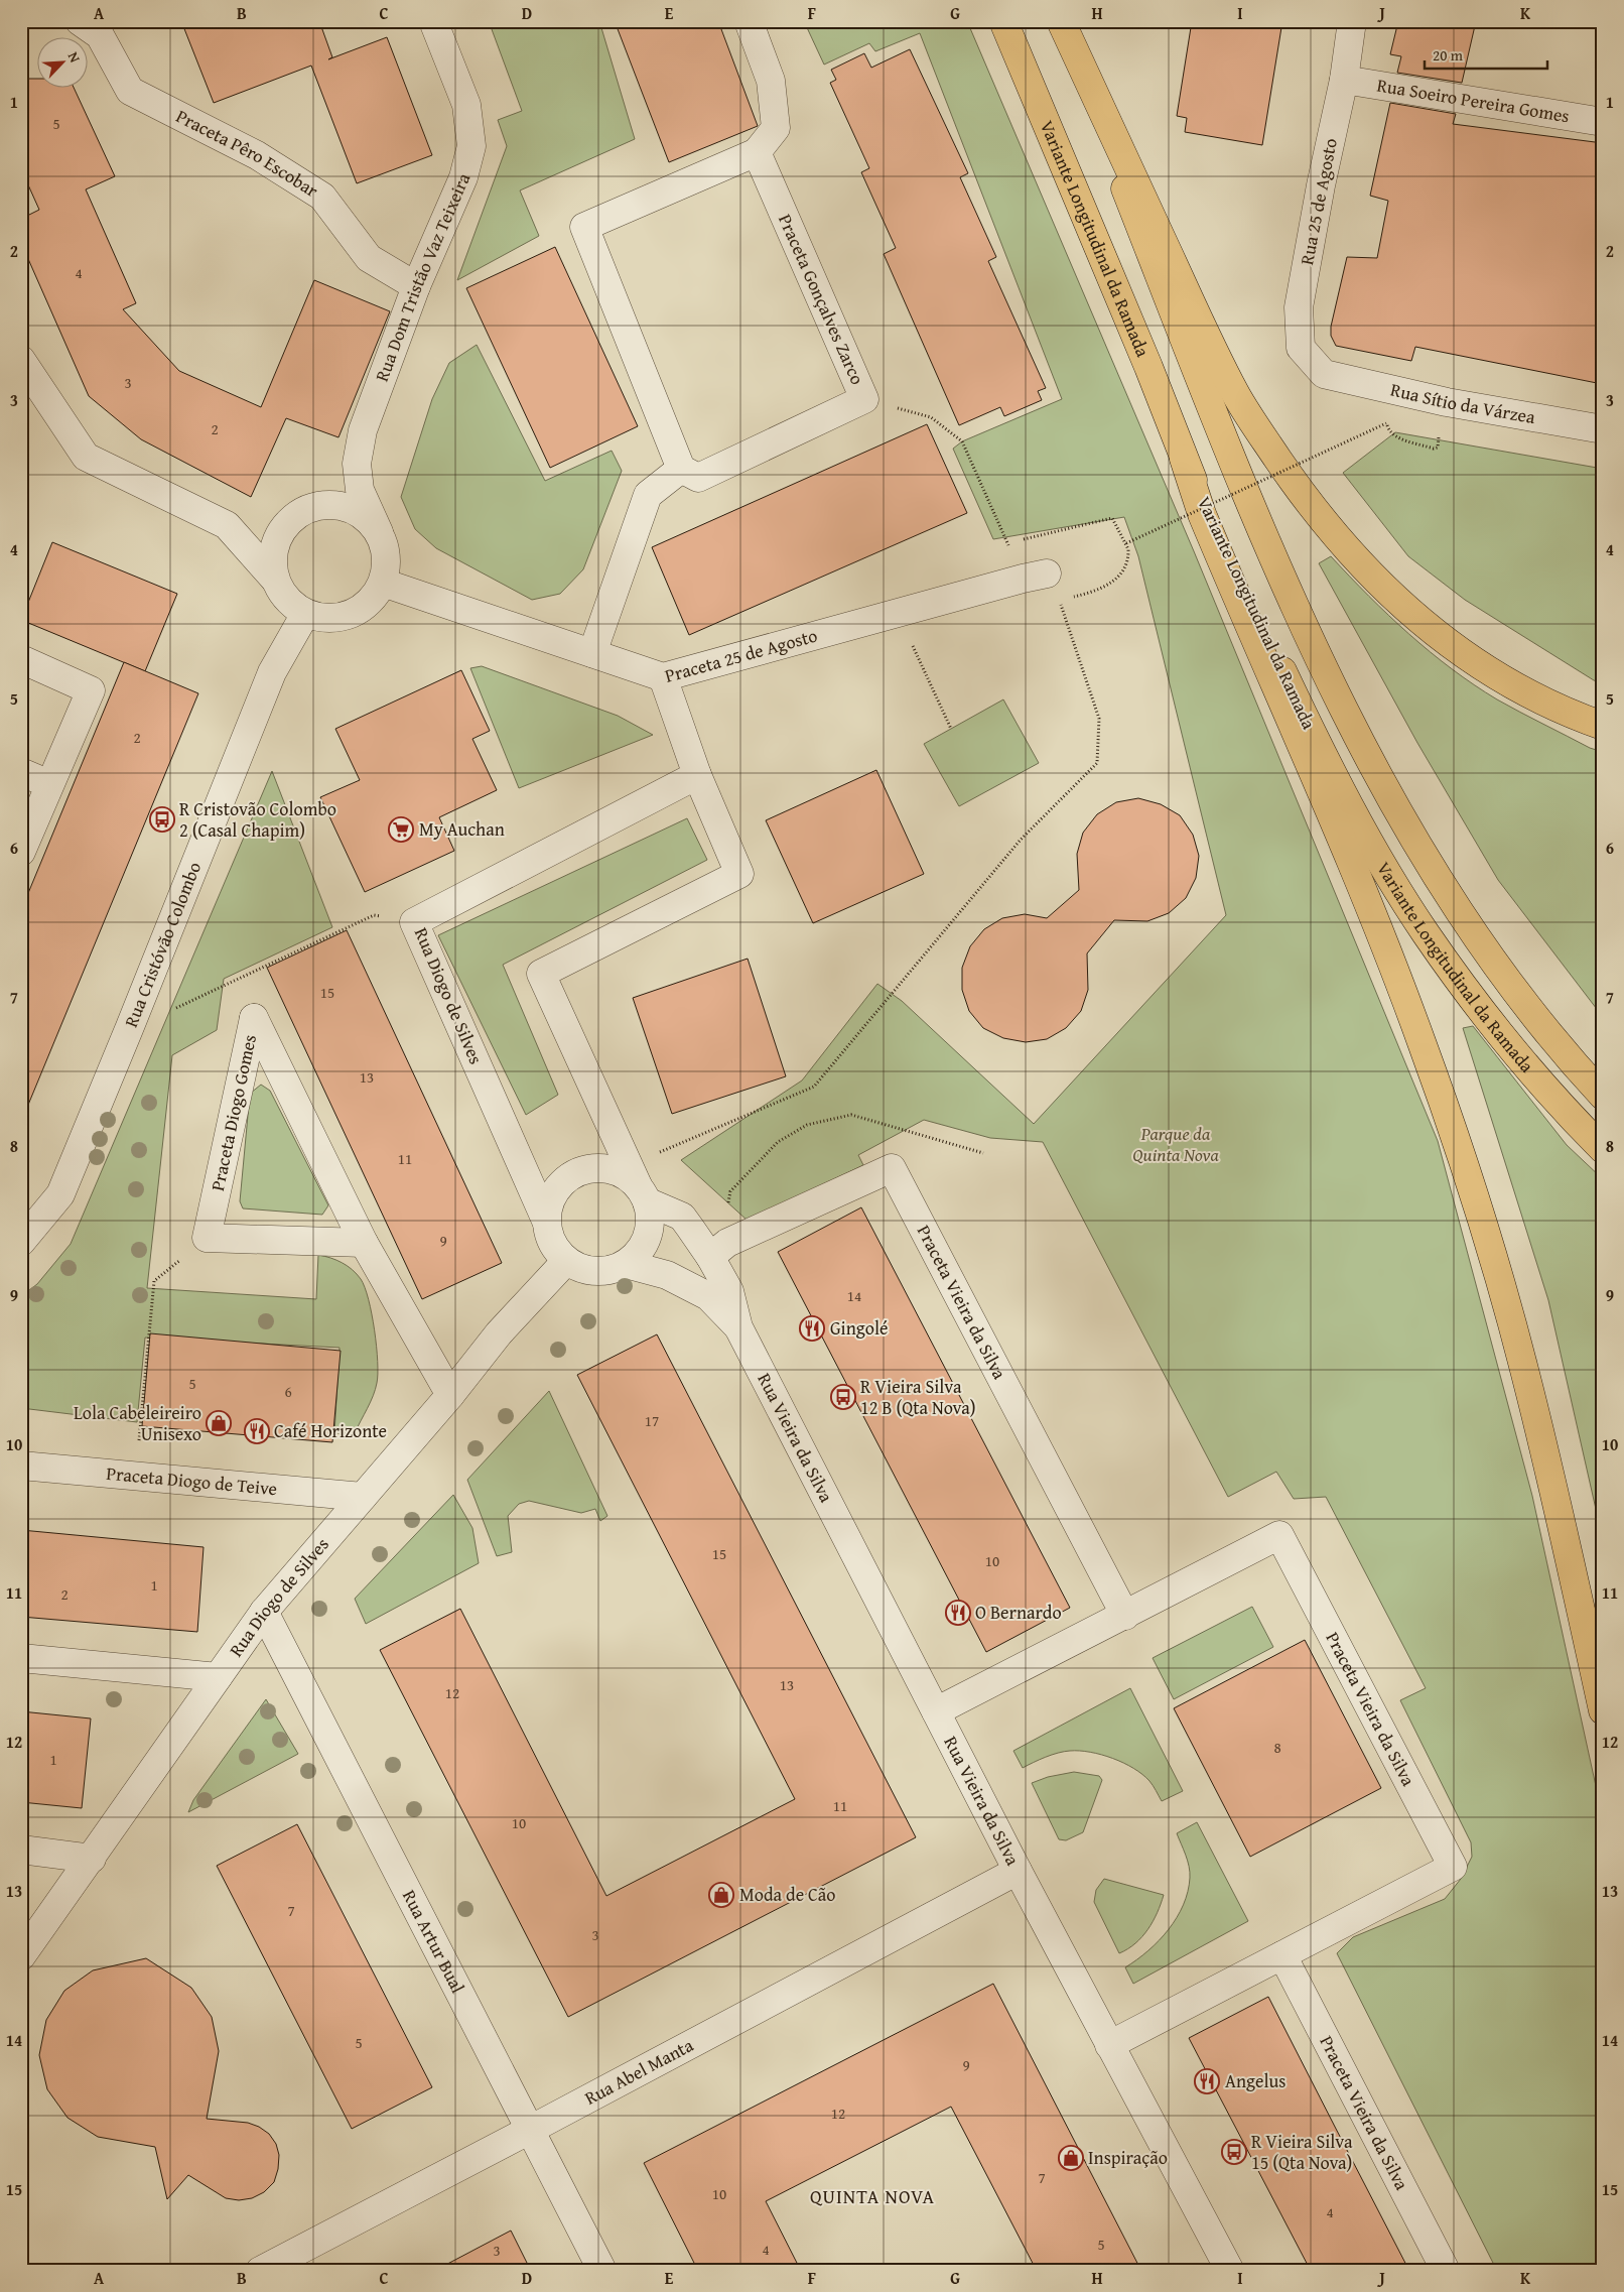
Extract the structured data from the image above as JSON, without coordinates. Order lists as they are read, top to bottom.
{
  "streets": {
    "main road": ["Variante Longitudinal da Ramada"],
    "street": [
      "Rua Soeiro Pereira Gomes",
      "Praceta Pêro Escobar",
      "Rua 25 de Agosto",
      "Rua Dom Tristão Vaz Teixeira",
      "Praceta Gonçalves Zarco",
      "Rua Sítio da Várzea",
      "Praceta 25 de Agosto",
      "Rua Cristóvão Colombo",
      "Rua Diogo de Silves",
      "Praceta Diogo Gomes",
      "Praceta Vieira da Silva",
      "Rua Vieira da Silva",
      "Praceta Diogo de Teive",
      "Rua Artur Bual",
      "Rua Abel Manta"
    ]
  },
  "crossings": [
    ["Rua Soeiro Pereira Gomes", "Rua 25 de Agosto"],
    ["Praceta Pêro Escobar", "Rua Dom Tristão Vaz Teixeira"],
    ["Rua 25 de Agosto", "Rua Sítio da Várzea"],
    ["Rua Dom Tristão Vaz Teixeira", "Praceta 25 de Agosto"],
    ["Rua Dom Tristão Vaz Teixeira", "Rua Cristóvão Colombo"],
    ["Praceta 25 de Agosto", "Rua Cristóvão Colombo"],
    ["Rua Diogo de Silves", "Praceta Diogo Gomes"],
    ["Rua Diogo de Silves", "Rua Vieira da Silva"],
    ["Rua Diogo de Silves", "Praceta Diogo de Teive"],
    ["Rua Diogo de Silves", "Rua Artur Bual"],
    ["Praceta Vieira da Silva", "Rua Vieira da Silva"],
    ["Rua Vieira da Silva", "Rua Abel Manta"],
    ["Rua Artur Bual", "Rua Abel Manta"]
  ],
  "districts": ["QUINTA NOVA"],
  "parks": ["Parque da Quinta Nova"],
  "places": {
    "bus stop": ["R Cristovão Colombo 2 (Casal Chapim)", "R Vieira Silva 12 B (Qta Nova)", "R Vieira Silva 15 (Qta Nova)"],
    "supermarket": ["My Auchan"],
    "restaurant": [
      "Gingolé",
      "Café Horizonte",
      "O Bernardo",
      "Angelus"
    ],
    "shop": ["Lola Cabeleireiro Unisexo", "Moda de Cão", "Inspiração"]
  },
  "house_numbers": [
    "5",
    "4",
    "3",
    "2",
    "2",
    "15",
    "13",
    "11",
    "9",
    "14",
    "5",
    "6",
    "17",
    "15",
    "10",
    "1",
    "2",
    "13",
    "12",
    "8",
    "1",
    "11",
    "10",
    "7",
    "3",
    "5",
    "9",
    "12",
    "7",
    "10",
    "4",
    "5",
    "4",
    "3"
  ],
  "scale_bar": "20 m",
  "north": "top right",
  "grid": {
    "columns": [
      "A",
      "B",
      "C",
      "D",
      "E",
      "F",
      "G",
      "H",
      "I",
      "J",
      "K"
    ],
    "rows": [
      "1",
      "2",
      "3",
      "4",
      "5",
      "6",
      "7",
      "8",
      "9",
      "10",
      "11",
      "12",
      "13",
      "14",
      "15"
    ]
  }
}
